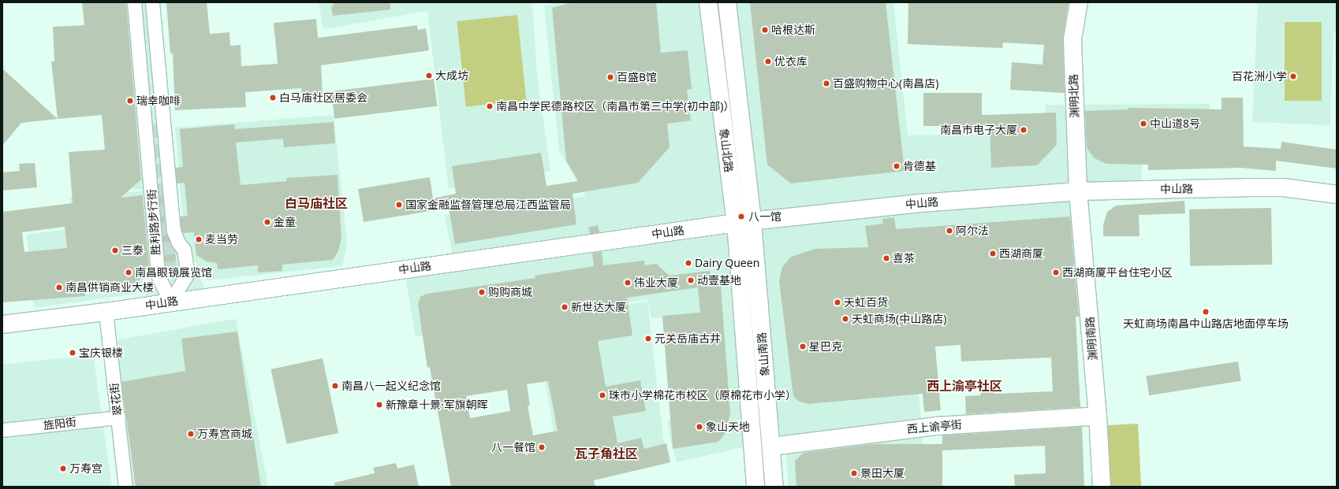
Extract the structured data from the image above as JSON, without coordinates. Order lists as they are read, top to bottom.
{
  "streets": {
    "main road": [
      "渊明北路",
      "象山北路",
      "中山路",
      "渊明南路",
      "象山南路",
      "西上谕亭街"
    ],
    "street": ["胜利路步行街", "翠花街", "旌阳街"]
  },
  "crossings": [
    ["渊明北路", "中山路"],
    ["渊明北路", "渊明南路"],
    ["象山北路", "中山路"],
    ["象山北路", "象山南路"],
    ["中山路", "胜利路步行街"],
    ["中山路", "渊明南路"],
    ["中山路", "象山南路"],
    ["中山路", "翠花街"],
    ["渊明南路", "西上谕亭街"],
    ["象山南路", "西上谕亭街"],
    ["翠花街", "旌阳街"]
  ],
  "districts": ["白马庙社区", "西上渝亭社区", "瓦子角社区"],
  "places": [
    "哈根达斯",
    "优衣库",
    "大成坊",
    "百花洲小学",
    "百盛B馆",
    "百盛购物中心(南昌店)",
    "白马庙社区居委会",
    "瑞幸咖啡",
    "南昌中学民德路校区（南昌市第三中学(初中部)）",
    "中山道8号",
    "南昌市电子大厦",
    "肯德基",
    "国家金融监督管理总局江西监管局",
    "八一馆",
    "金童",
    "阿尔法",
    "麦当劳",
    "三泰",
    "西湖商厦",
    "喜茶",
    "Dairy Queen",
    "南昌眼镜展览馆",
    "西湖商厦平台住宅小区",
    "动壹基地",
    "伟业大厦",
    "南昌供销商业大楼",
    "购购商城",
    "天虹百货",
    "新世达大厦",
    "天虹商场南昌中山路店地面停车场",
    "天虹商场(中山路店)",
    "元关岳庙古井",
    "星巴克",
    "宝庆银楼",
    "南昌八一起义纪念馆",
    "珠市小学棉花市校区（原棉花市小学）",
    "新豫章十景·军旗朝晖",
    "象山天地",
    "万寿宫商城",
    "八一餐馆",
    "万寿宫",
    "景田大厦"
  ]
}
